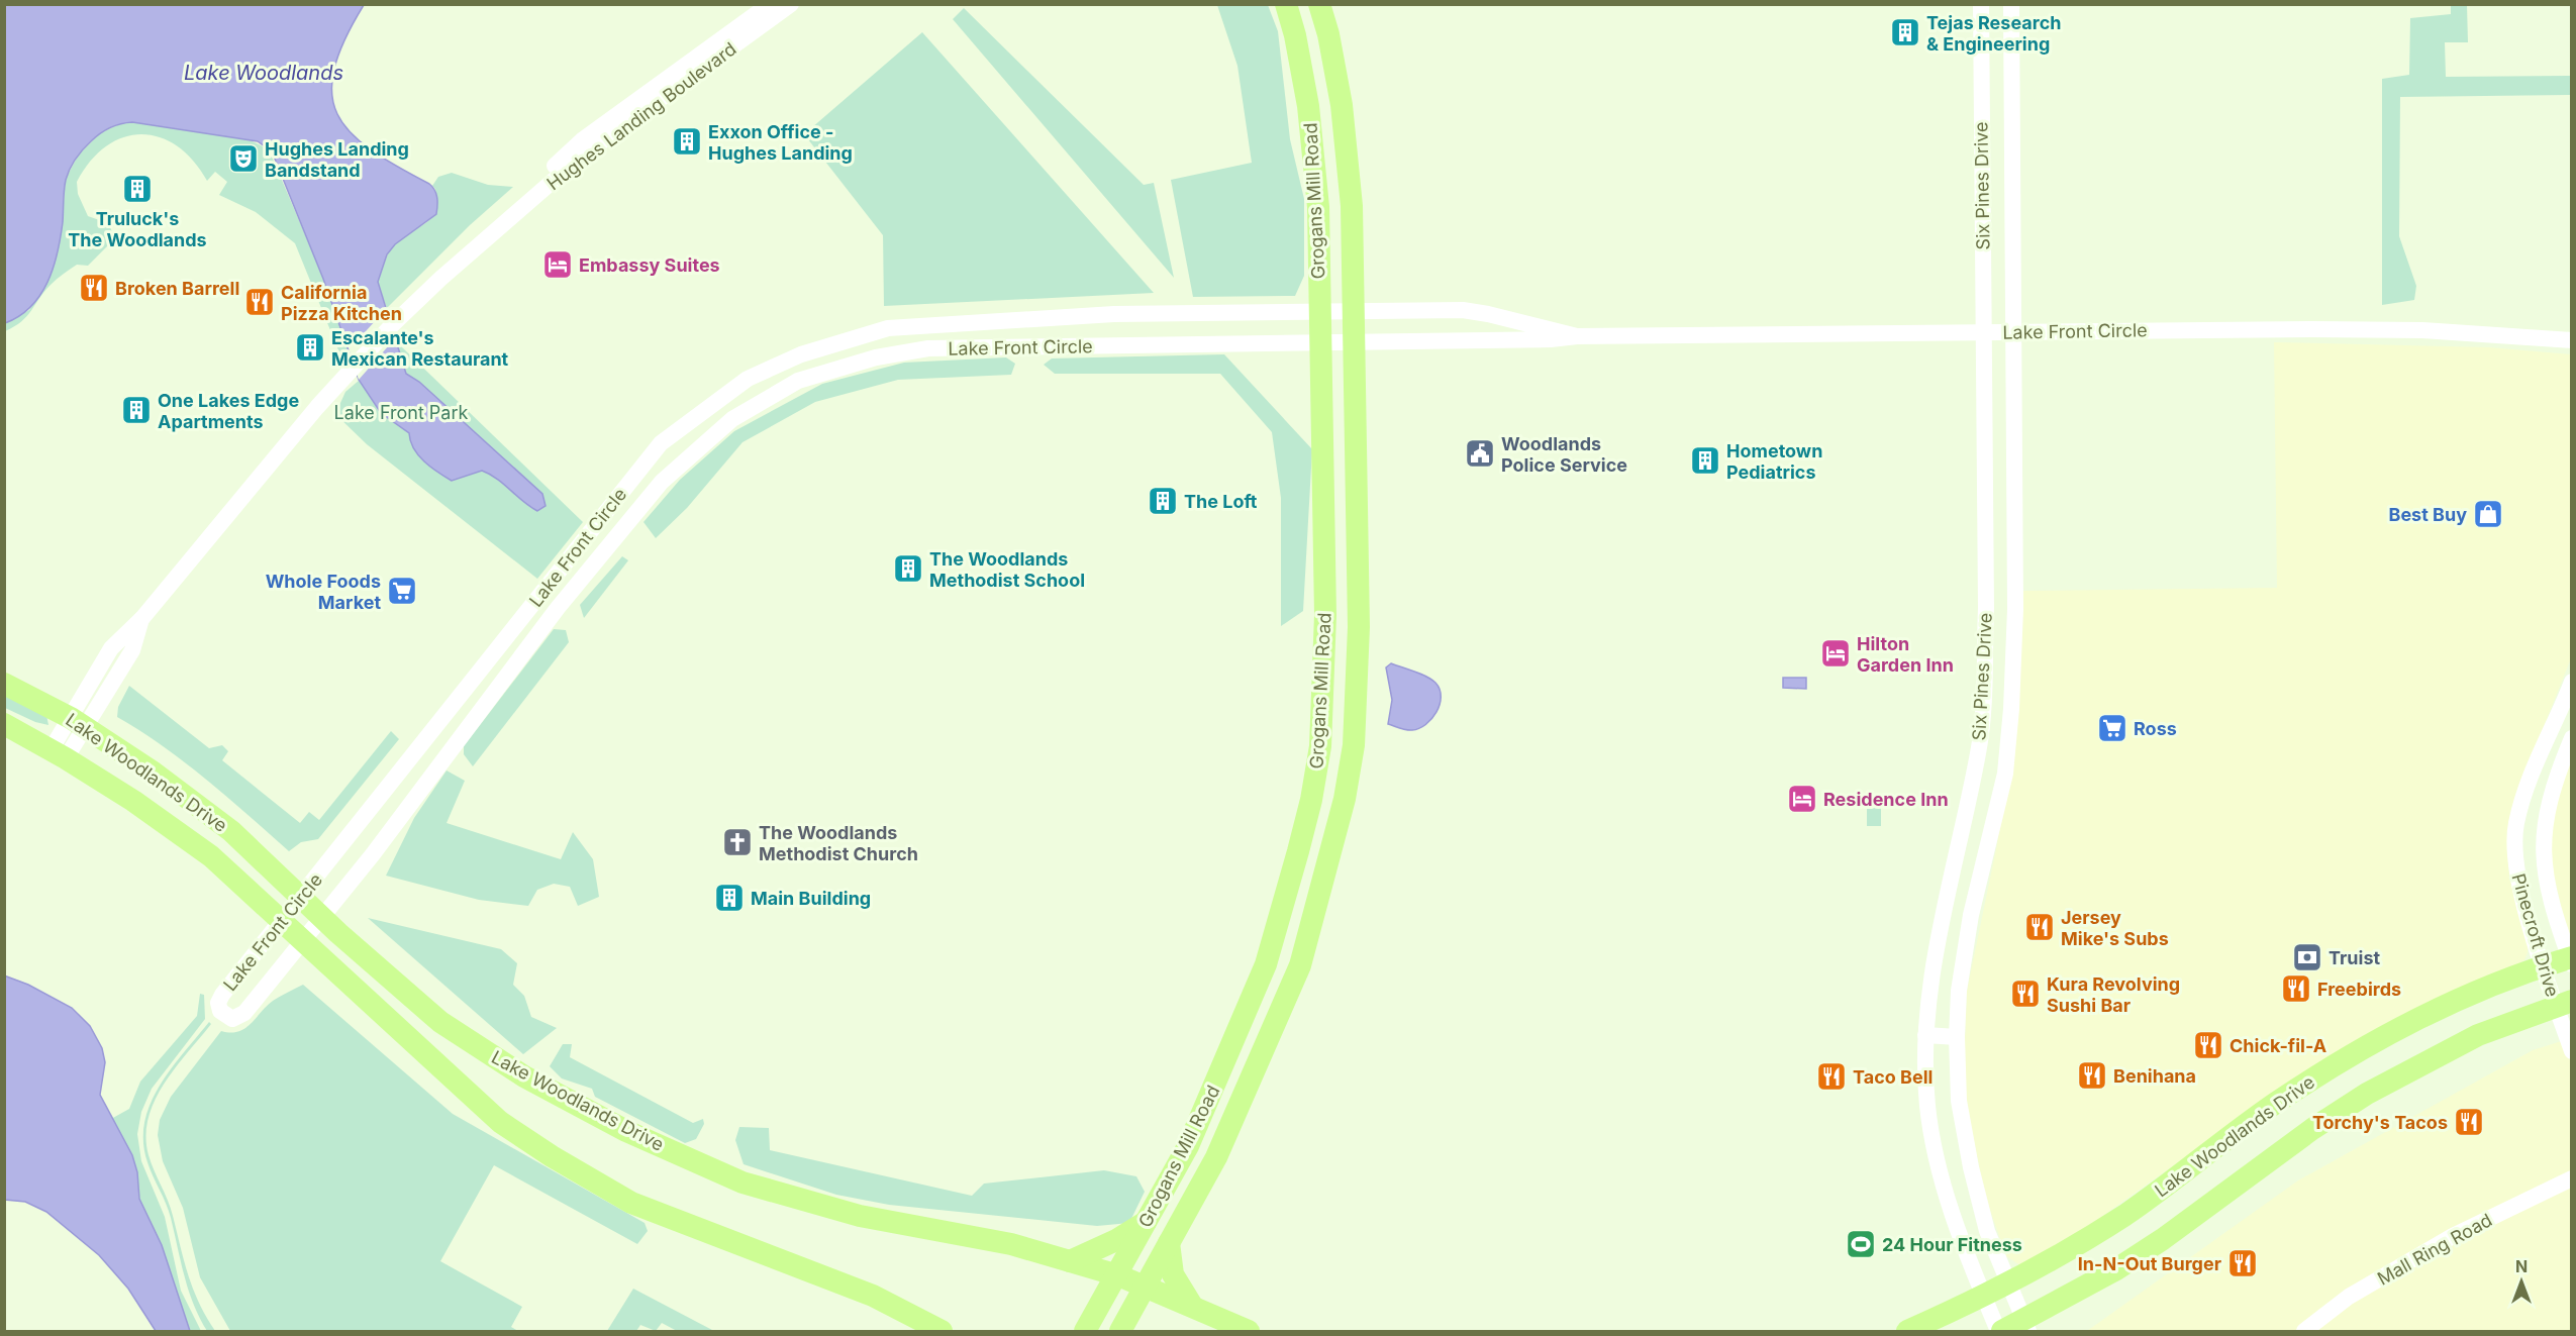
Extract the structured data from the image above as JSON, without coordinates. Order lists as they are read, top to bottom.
{
  "streets": {
    "main road": ["Grogans Mill Road", "Lake Woodlands Drive"],
    "street": [
      "Hughes Landing Boulevard",
      "Six Pines Drive",
      "Lake Front Circle",
      "Pinecroft Drive",
      "Mall Ring Road"
    ]
  },
  "crossings": [
    ["Hughes Landing Boulevard", "Lake Woodlands Drive"],
    ["Six Pines Drive", "Lake Front Circle"],
    ["Six Pines Drive", "Lake Woodlands Drive"],
    ["Grogans Mill Road", "Lake Front Circle"],
    ["Grogans Mill Road", "Lake Woodlands Drive"],
    ["Lake Front Circle", "Lake Woodlands Drive"],
    ["Lake Woodlands Drive", "Pinecroft Drive"]
  ],
  "water": ["Lake Woodlands"],
  "parks": ["Lake Front Park"],
  "places": {
    "building": [
      "Tejas Research & Engineering",
      "Exxon Office - Hughes Landing",
      "Truluck's The Woodlands",
      "Escalante's Mexican Restaurant",
      "One Lakes Edge Apartments",
      "Hometown Pediatrics",
      "The Loft",
      "The Woodlands Methodist School",
      "Main Building"
    ],
    "theatre": ["Hughes Landing Bandstand"],
    "hotel": ["Embassy Suites", "Hilton Garden Inn", "Residence Inn"],
    "restaurant": [
      "Broken Barrell",
      "California Pizza Kitchen",
      "Jersey Mike's Subs",
      "Freebirds",
      "Kura Revolving Sushi Bar",
      "Chick-fil-A",
      "Benihana",
      "Taco Bell",
      "Torchy's Tacos",
      "In-N-Out Burger"
    ],
    "public building": ["Woodlands Police Service"],
    "shop": ["Best Buy"],
    "supermarket": ["Whole Foods Market", "Ross"],
    "church": ["The Woodlands Methodist Church"],
    "bank": ["Truist"],
    "sports": ["24 Hour Fitness"]
  },
  "north": "top"
}
